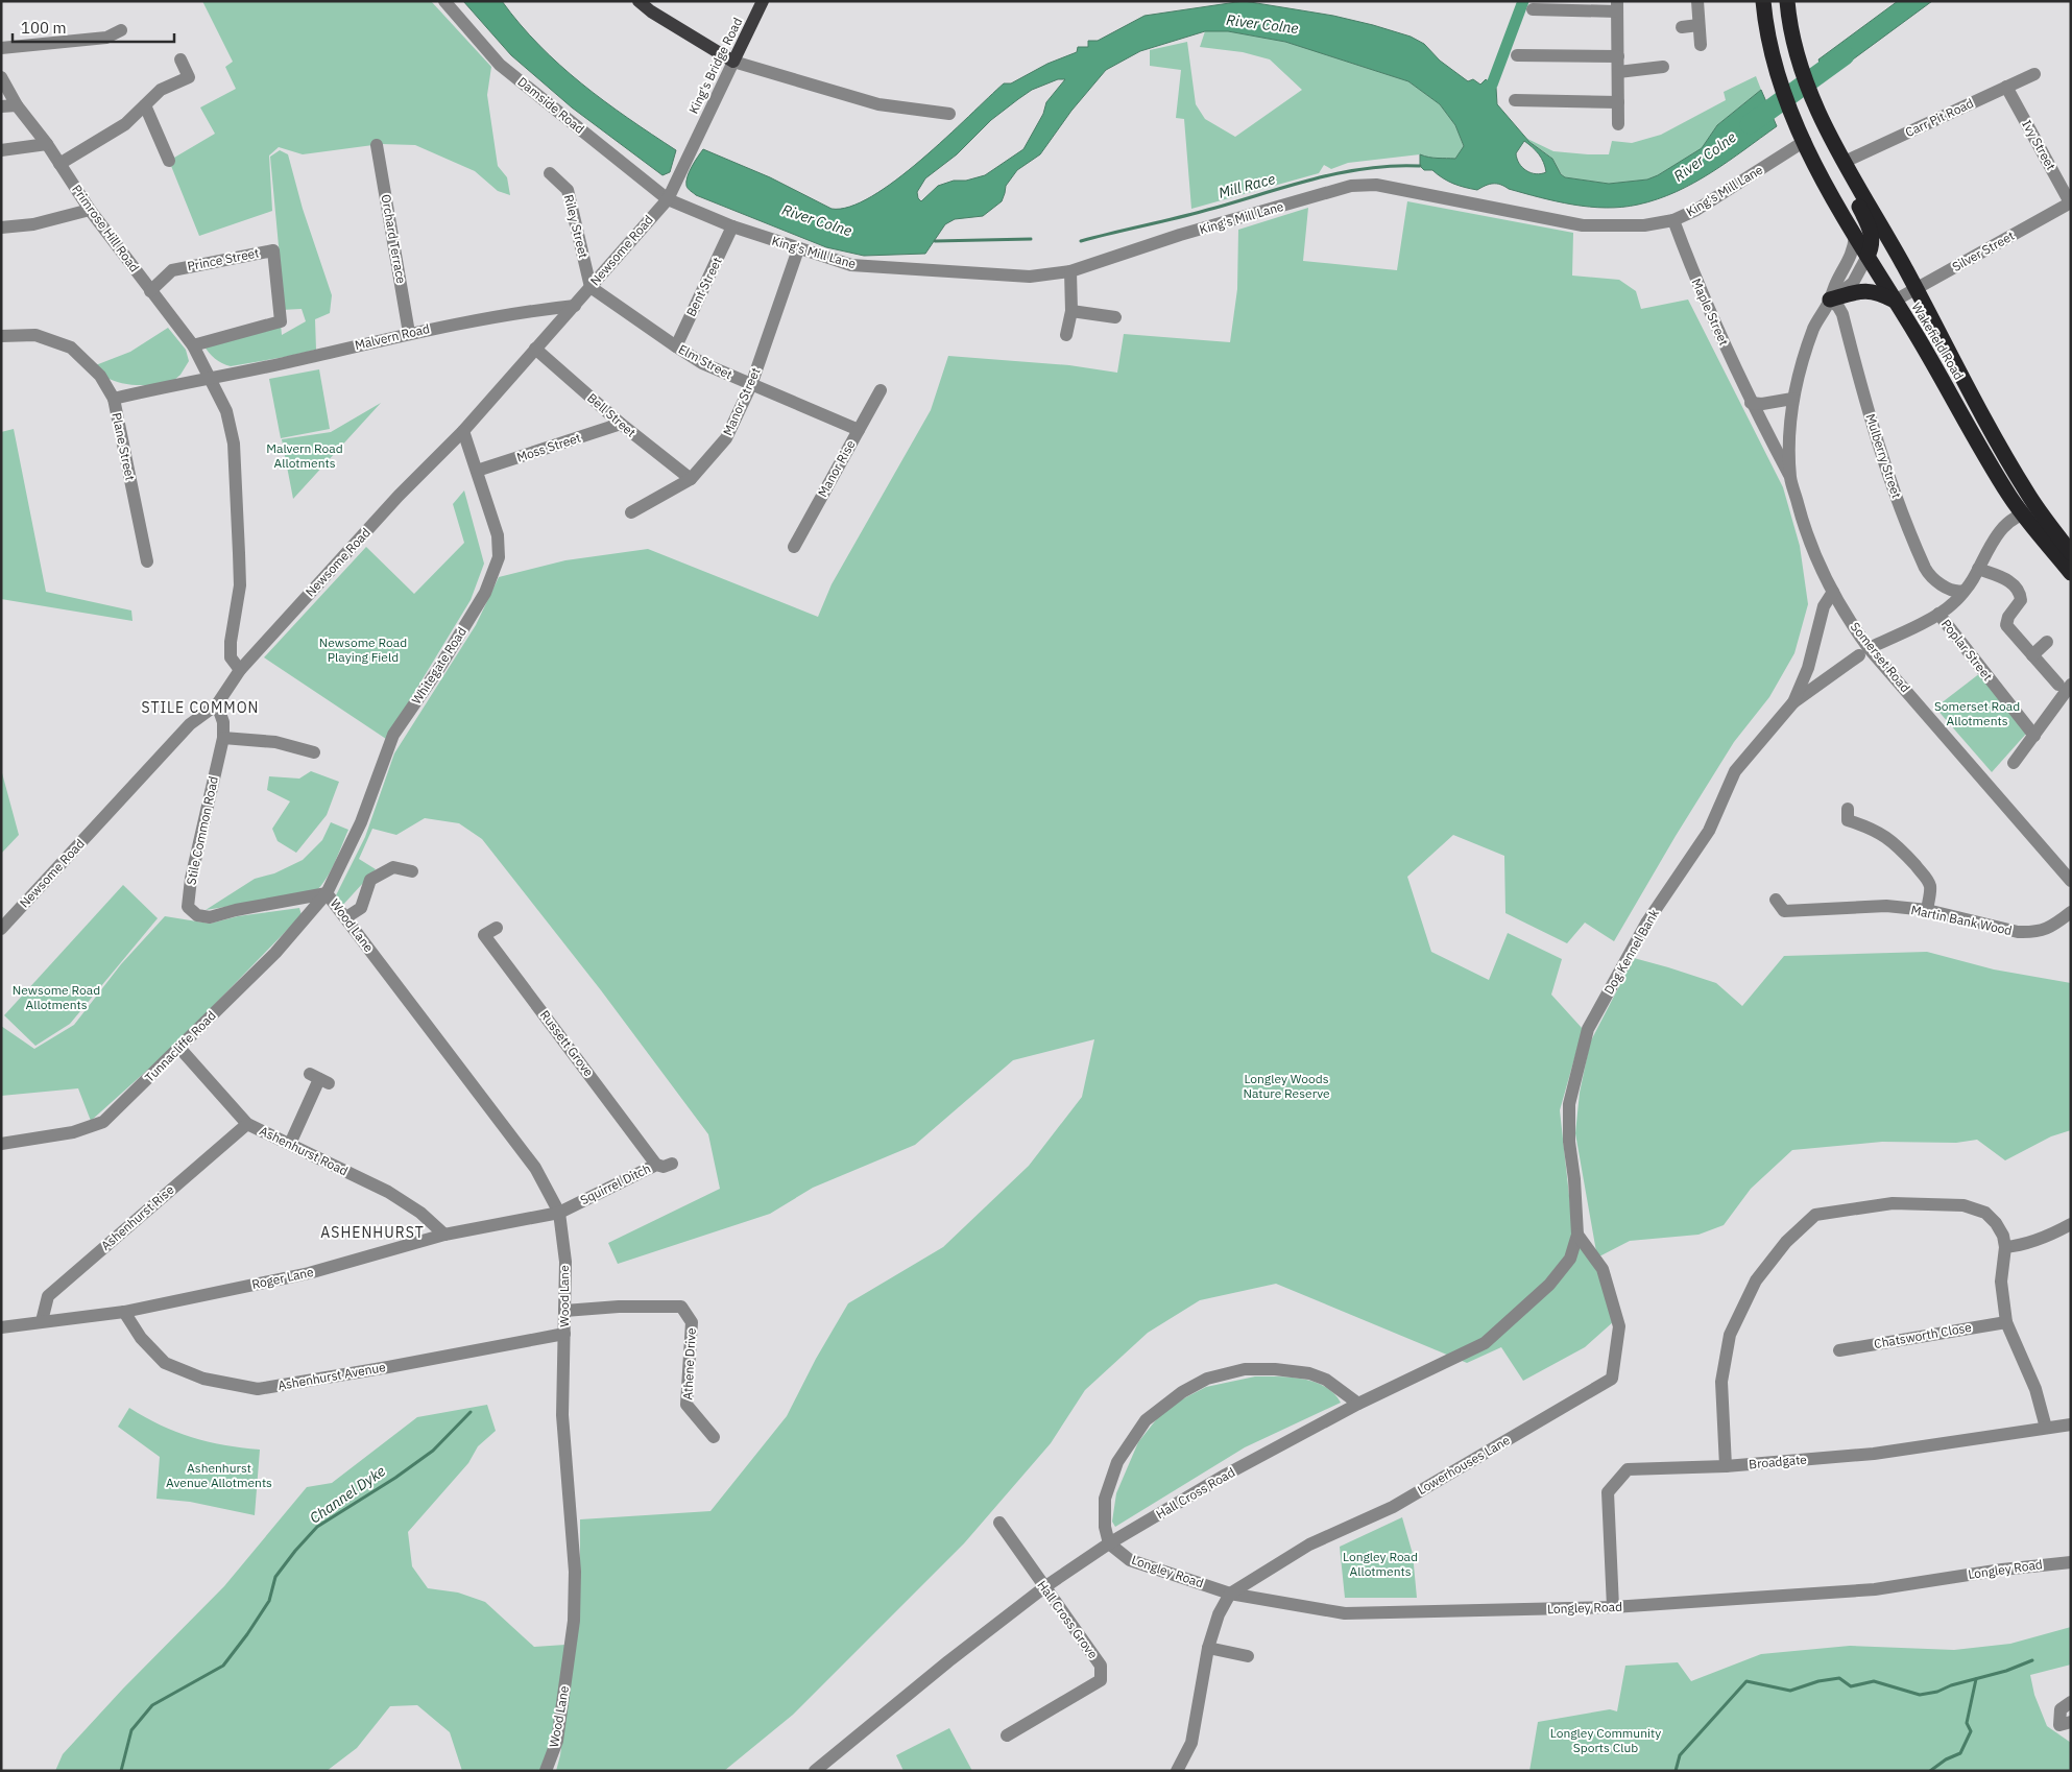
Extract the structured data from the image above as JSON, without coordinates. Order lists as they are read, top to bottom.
{
  "streets": {
    "highway": ["Wakefield Road"],
    "main road": ["King's Bridge Road"],
    "street": [
      "Damside Road",
      "Carr Pit Road",
      "Ivy Street",
      "King's Mill Lane",
      "Riley Street",
      "Primrose Hill Road",
      "Orchard Terrace",
      "Newsome Road",
      "Silver Street",
      "Prince Street",
      "Bent Street",
      "Maple Street",
      "Malvern Road",
      "Elm Street",
      "Manor Street",
      "Bell Street",
      "Plane Street",
      "Moss Street",
      "Mulberry Street",
      "Manor Rise",
      "Poplar Street",
      "Somerset Road",
      "Whitegate Road",
      "Stile Common Road",
      "Martin Bank Wood",
      "Wood Lane",
      "Dog Kennel Bank",
      "Russett Grove",
      "Tunnacliffe Road",
      "Ashenhurst Road",
      "Squirrel Ditch",
      "Ashenhurst Rise",
      "Roger Lane",
      "Chatsworth Close",
      "Athene Drive",
      "Ashenhurst Avenue",
      "Broadgate",
      "Lowerhouses Lane",
      "Hall Cross Road",
      "Longley Road",
      "Hall Cross Grove"
    ]
  },
  "crossings": [
    ["King's Bridge Road", "Damside Road"],
    ["King's Bridge Road", "King's Mill Lane"],
    ["King's Bridge Road", "Newsome Road"],
    ["Damside Road", "King's Mill Lane"],
    ["Damside Road", "Newsome Road"],
    ["Carr Pit Road", "Ivy Street"],
    ["Carr Pit Road", "Wakefield Road"],
    ["Ivy Street", "Silver Street"],
    ["King's Mill Lane", "Newsome Road"],
    ["King's Mill Lane", "Bent Street"],
    ["King's Mill Lane", "Maple Street"],
    ["King's Mill Lane", "Wakefield Road"],
    ["King's Mill Lane", "Manor Street"],
    ["Riley Street", "Newsome Road"],
    ["Riley Street", "Elm Street"],
    ["Primrose Hill Road", "Prince Street"],
    ["Primrose Hill Road", "Malvern Road"],
    ["Primrose Hill Road", "Plane Street"],
    ["Orchard Terrace", "Malvern Road"],
    ["Newsome Road", "Malvern Road"],
    ["Newsome Road", "Elm Street"],
    ["Newsome Road", "Bell Street"],
    ["Newsome Road", "Whitegate Road"],
    ["Newsome Road", "Stile Common Road"],
    ["Silver Street", "Wakefield Road"],
    ["Bent Street", "Elm Street"],
    ["Maple Street", "Somerset Road"],
    ["Malvern Road", "Plane Street"],
    ["Wakefield Road", "Somerset Road"],
    ["Wakefield Road", "Dog Kennel Bank"],
    ["Elm Street", "Manor Street"],
    ["Elm Street", "Manor Rise"],
    ["Manor Street", "Bell Street"],
    ["Bell Street", "Moss Street"],
    ["Moss Street", "Whitegate Road"],
    ["Mulberry Street", "Somerset Road"],
    ["Mulberry Street", "Dog Kennel Bank"],
    ["Poplar Street", "Dog Kennel Bank"],
    ["Somerset Road", "Dog Kennel Bank"],
    ["Whitegate Road", "Stile Common Road"],
    ["Whitegate Road", "Wood Lane"],
    ["Whitegate Road", "Tunnacliffe Road"],
    ["Stile Common Road", "Wood Lane"],
    ["Stile Common Road", "Tunnacliffe Road"],
    ["Wood Lane", "Tunnacliffe Road"],
    ["Wood Lane", "Squirrel Ditch"],
    ["Wood Lane", "Roger Lane"],
    ["Wood Lane", "Athene Drive"],
    ["Wood Lane", "Ashenhurst Avenue"],
    ["Dog Kennel Bank", "Lowerhouses Lane"],
    ["Dog Kennel Bank", "Hall Cross Road"],
    ["Russett Grove", "Squirrel Ditch"],
    ["Tunnacliffe Road", "Ashenhurst Road"],
    ["Ashenhurst Road", "Ashenhurst Rise"],
    ["Ashenhurst Road", "Roger Lane"],
    ["Squirrel Ditch", "Roger Lane"],
    ["Ashenhurst Rise", "Roger Lane"],
    ["Roger Lane", "Ashenhurst Avenue"],
    ["Broadgate", "Longley Road"],
    ["Lowerhouses Lane", "Hall Cross Road"],
    ["Lowerhouses Lane", "Longley Road"],
    ["Hall Cross Road", "Longley Road"],
    ["Hall Cross Road", "Hall Cross Grove"]
  ],
  "districts": ["STILE COMMON", "ASHENHURST"],
  "water": ["River Colne", "Mill Race", "Channel Dyke"],
  "parks": [
    "Malvern Road Allotments",
    "Newsome Road Playing Field",
    "Somerset Road Allotments",
    "Newsome Road Allotments",
    "Longley Woods Nature Reserve",
    "Ashenhurst Avenue Allotments",
    "Longley Road Allotments",
    "Longley Community Sports Club"
  ],
  "scale_bar": "100 m"
}
